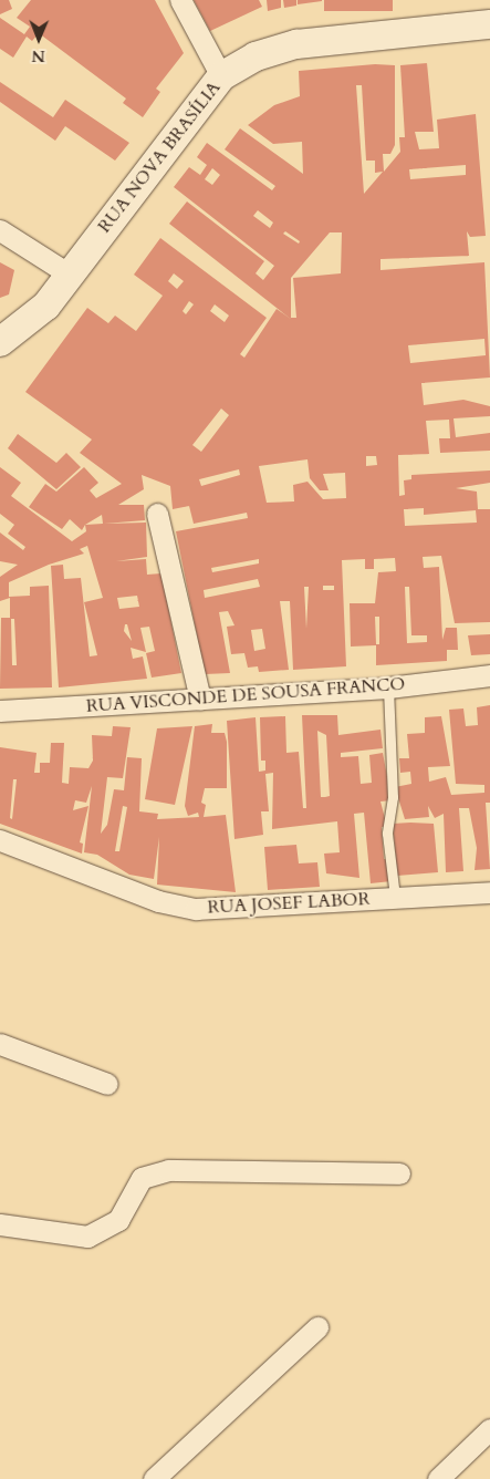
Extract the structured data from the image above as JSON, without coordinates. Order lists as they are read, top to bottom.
{
  "streets": {
    "main road": ["RUA NOVA BRASÍLIA"],
    "street": ["RUA VISCONDE DE SOUSA FRANCO", "RUA JOSEF LABOR"]
  },
  "north": "bottom"
}
